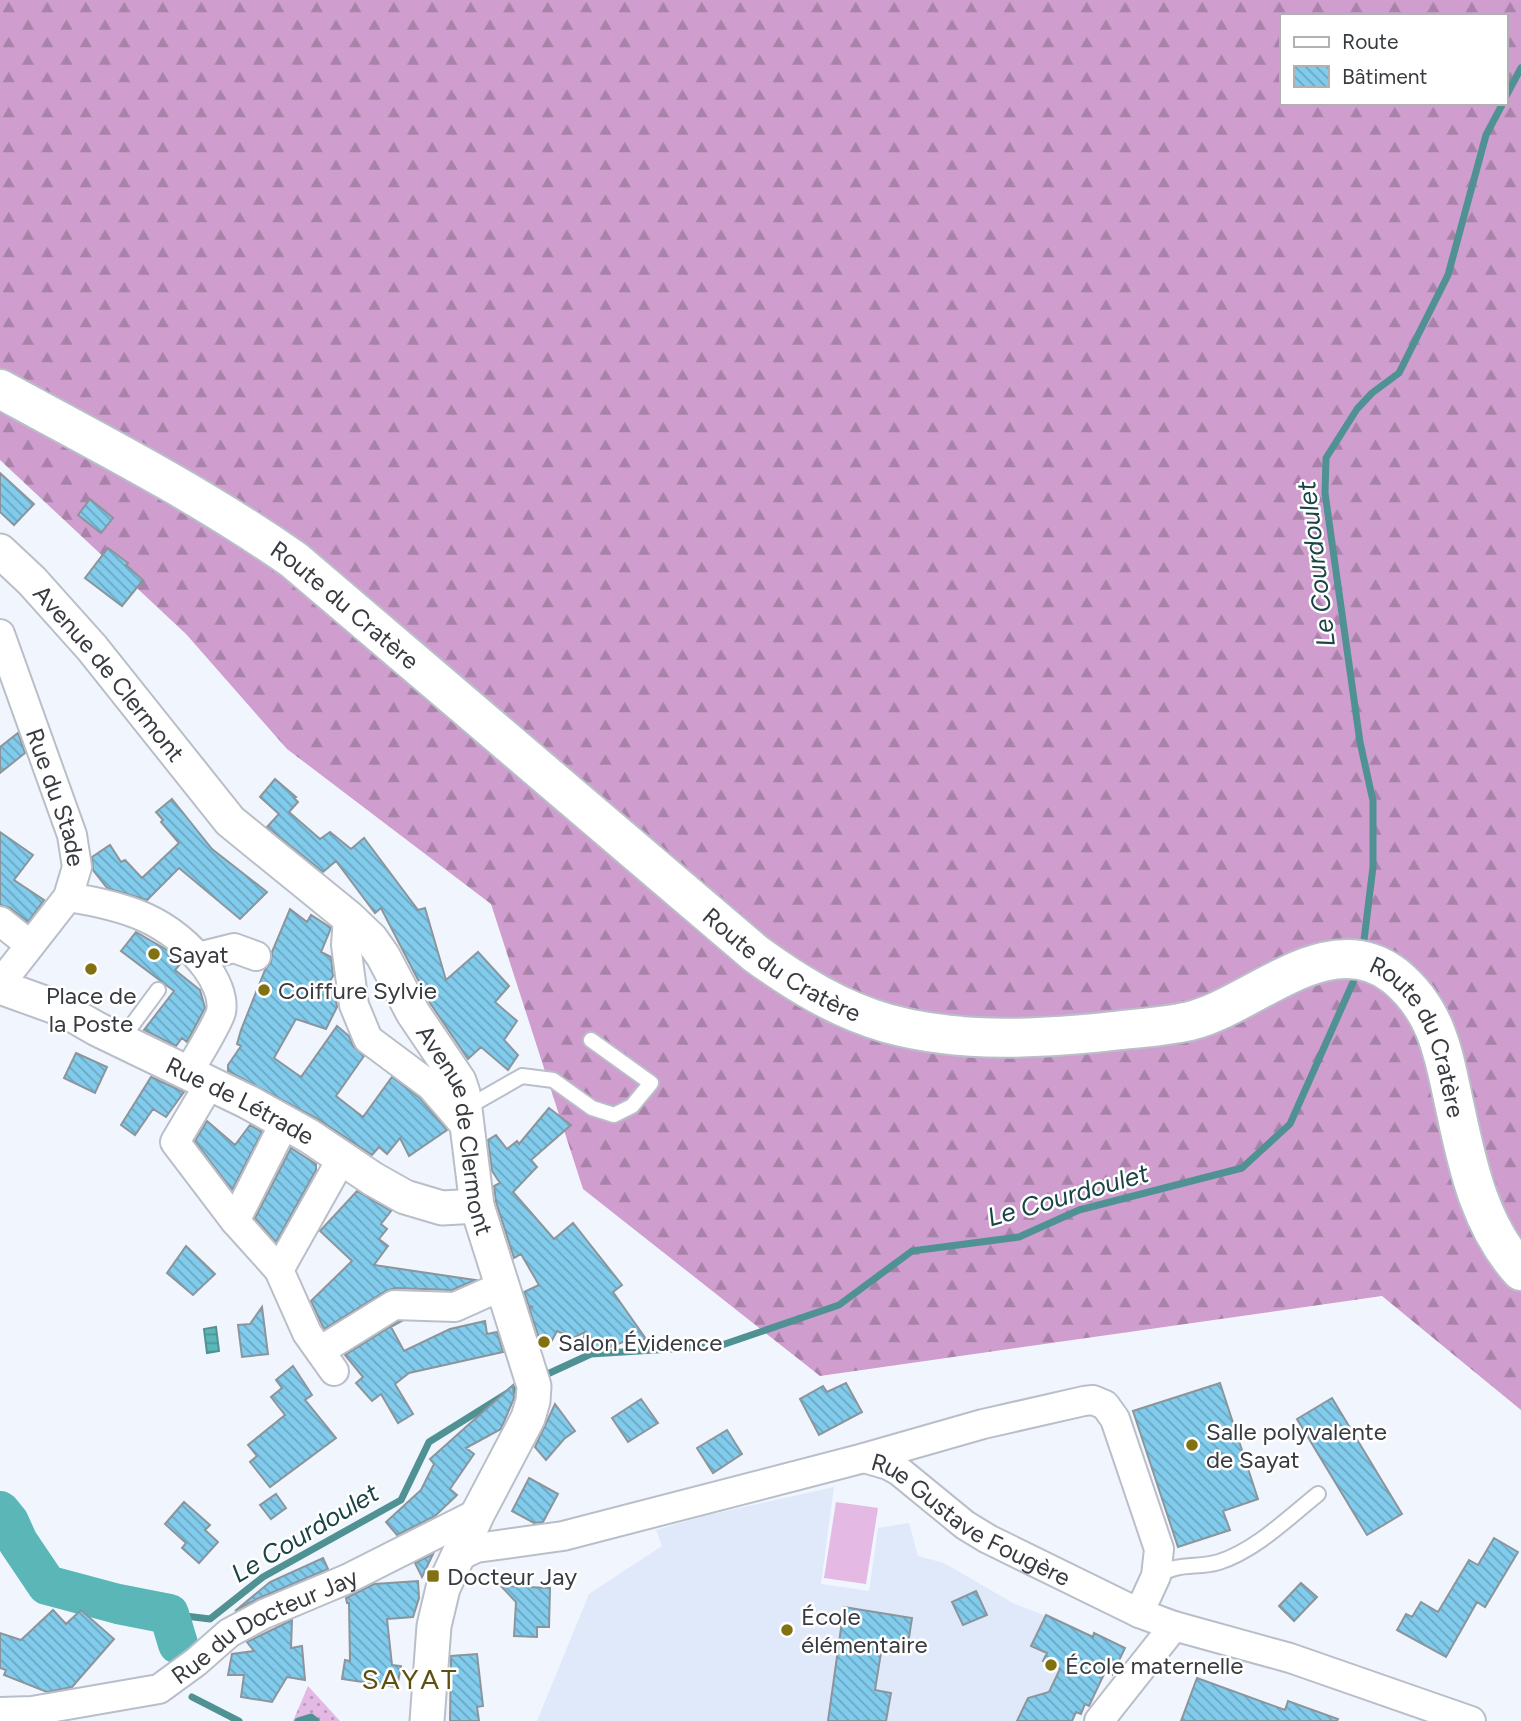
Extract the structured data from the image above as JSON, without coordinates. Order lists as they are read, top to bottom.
{
  "streets": {
    "main road": ["Route du Cratère"],
    "street": [
      "Avenue de Clermont",
      "Rue du Stade",
      "Rue de Létrade",
      "Rue Gustave Fougère",
      "Rue du Docteur Jay"
    ]
  },
  "crossings": [
    ["Avenue de Clermont", "Rue de Létrade"],
    ["Avenue de Clermont", "Rue Gustave Fougère"],
    ["Avenue de Clermont", "Rue du Docteur Jay"],
    ["Rue du Stade", "Rue de Létrade"]
  ],
  "districts": ["SAYAT"],
  "water": ["Le Courdoulet"],
  "places": {
    "other": [
      "Sayat",
      "Place de la Poste",
      "Coiffure Sylvie",
      "Salon Évidence",
      "Salle polyvalente de Sayat",
      "École élémentaire",
      "École maternelle"
    ],
    "transit": ["Docteur Jay"]
  },
  "legend": ["Route", "Bâtiment"]
}
